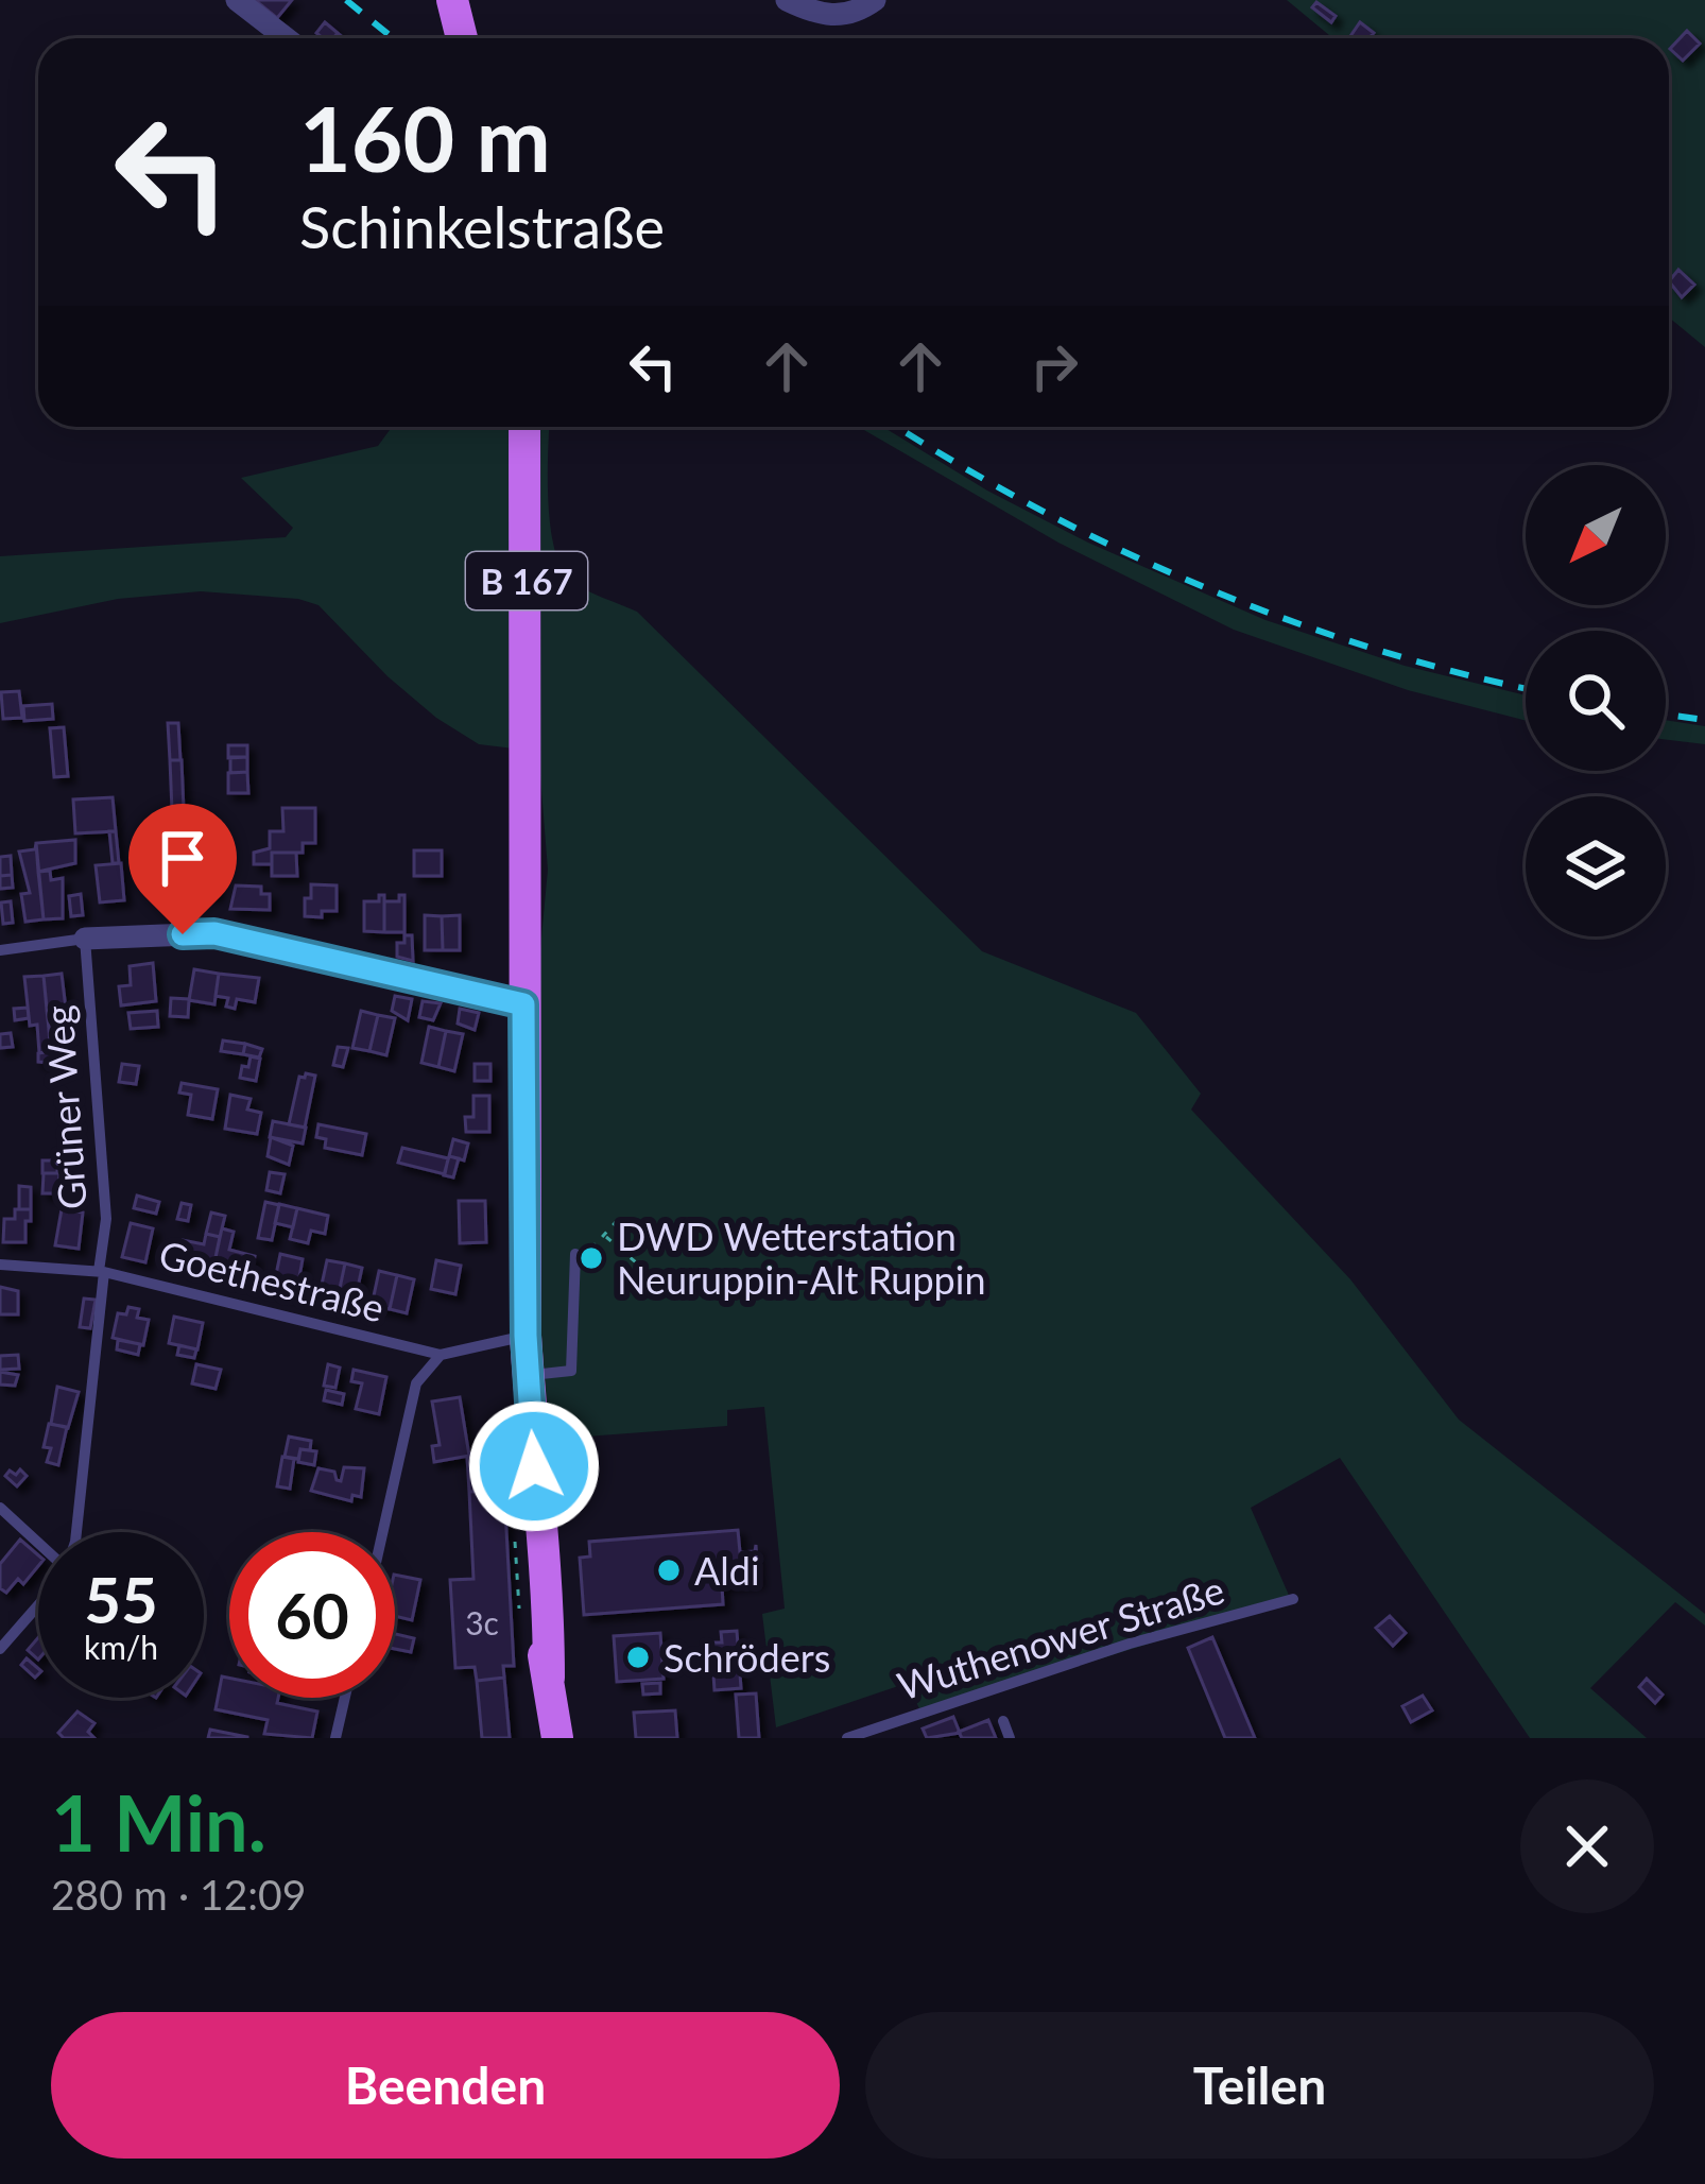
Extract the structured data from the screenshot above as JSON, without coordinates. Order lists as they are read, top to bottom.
{
  "streets": {
    "main road": ["B 167"],
    "lane": ["Grüner Weg", "Goethestraße", "Wuthenower Straße"]
  },
  "crossings": [
    ["B 167", "Goethestraße"],
    ["Grüner Weg", "Goethestraße"]
  ],
  "places": ["DWD Wetterstation Neuruppin-Alt Ruppin", "Aldi", "Schröders"],
  "house_numbers": ["3c"],
  "north": "bottom left",
  "page": {
    "turn": ["160 m", "Schinkelstraße"],
    "speed": "55 km/h",
    "limit": "60",
    "heading": ["1 Min.", "280 m · 12:09"],
    "buttons": ["Beenden", "Teilen"]
  }
}
